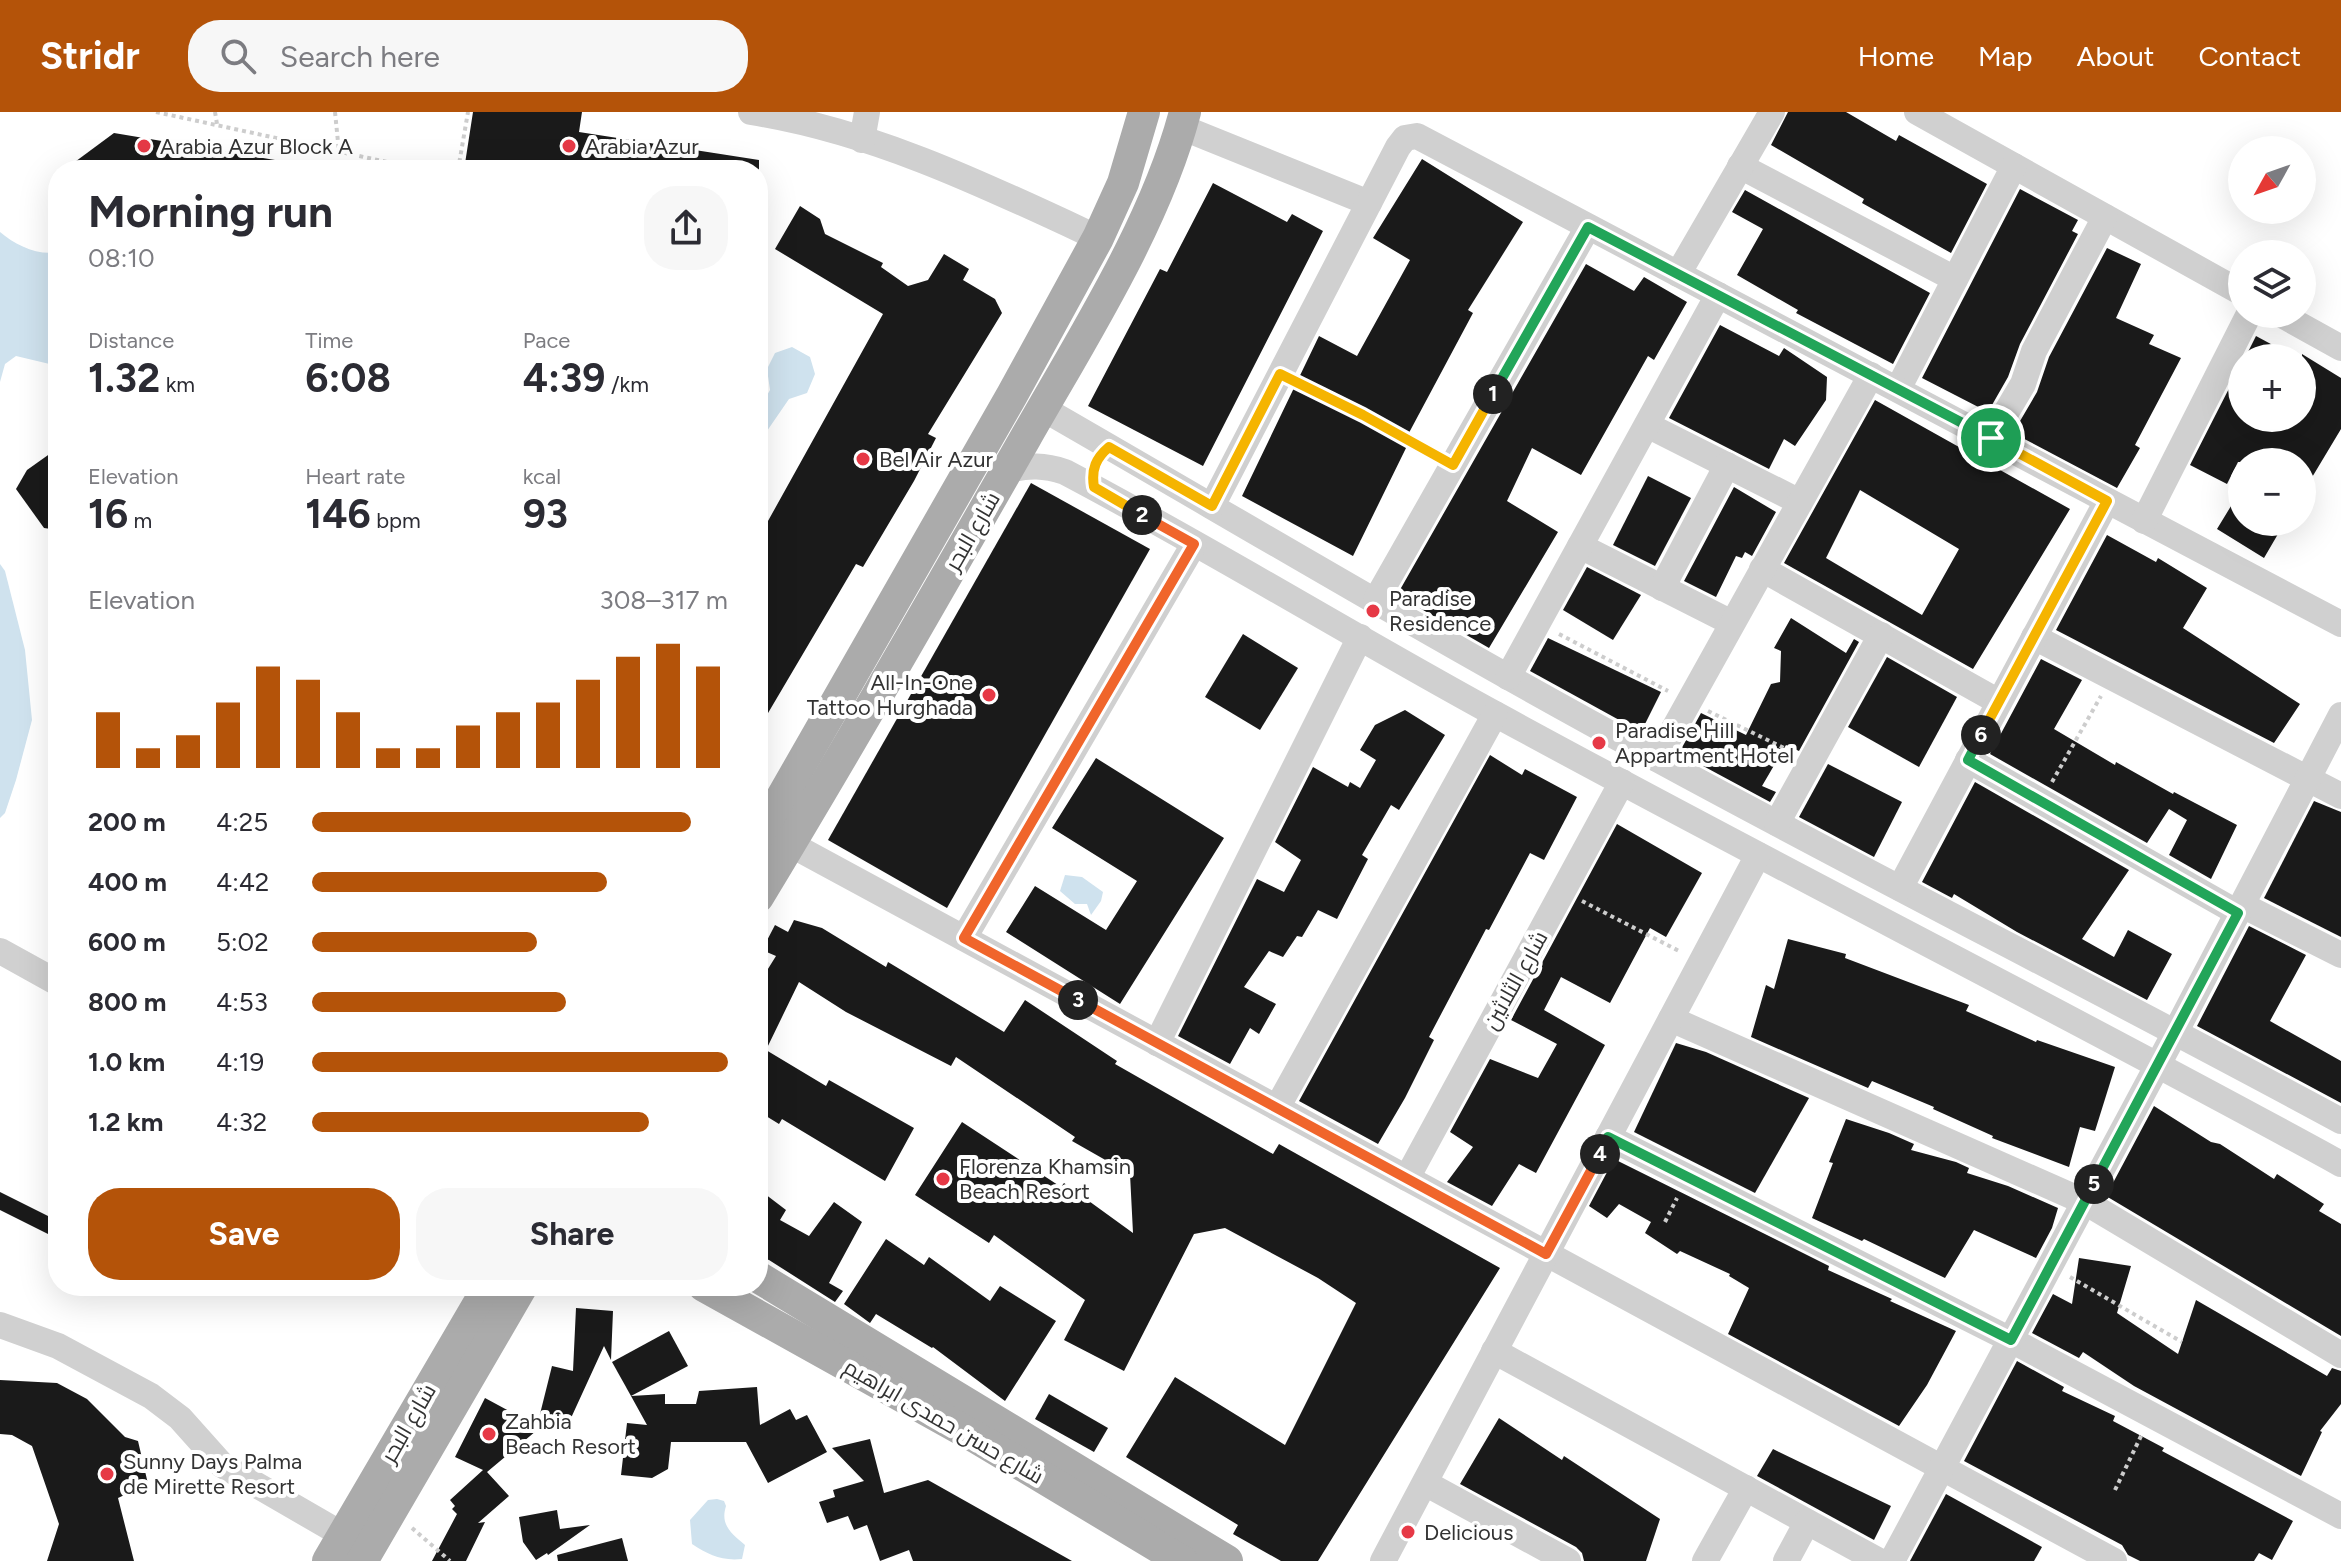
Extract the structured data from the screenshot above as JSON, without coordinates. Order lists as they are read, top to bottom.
{
  "streets": {
    "main road": ["شارع البحر", "شارع حسن حمدى ابراهيم"],
    "street": ["شارع الثلاثين"]
  },
  "places": [
    "Arabia Azur Block A",
    "Arabia Azur",
    "Bel Air Azur",
    "Paradise Residence",
    "All-In-One Tattoo Hurghada",
    "Paradise Hill Appartment Hotel",
    "Florenza Khamsin Beach Resort",
    "Zahbia Beach Resort",
    "Sunny Days Palma de Mirette Resort",
    "Delicious"
  ],
  "north": "bottom left",
  "page": {
    "header": "Stridr",
    "search": "Search here",
    "nav": [
      "Home",
      "Map",
      "About",
      "Contact"
    ],
    "map_buttons": ["+", "−"],
    "heading": ["Morning run", "08:10"],
    "stats": [
      ["Distance", "1.32 km"],
      ["Time", "6:08"],
      ["Pace", "4:39 /km"],
      ["Elevation", "16 m"],
      ["Heart rate", "146 bpm"],
      ["kcal", "93"]
    ],
    "pins": [
      "1",
      "2",
      "6",
      "3",
      "4",
      "5"
    ],
    "chart": ["Elevation", "308–317 m"],
    "list": [
      {
        "name": "200 m",
        "note": "4:25"
      },
      {
        "name": "400 m",
        "note": "4:42"
      },
      {
        "name": "600 m",
        "note": "5:02"
      },
      {
        "name": "800 m",
        "note": "4:53"
      },
      {
        "name": "1.0 km",
        "note": "4:19"
      },
      {
        "name": "1.2 km",
        "note": "4:32"
      }
    ],
    "buttons": ["Save", "Share"]
  }
}
